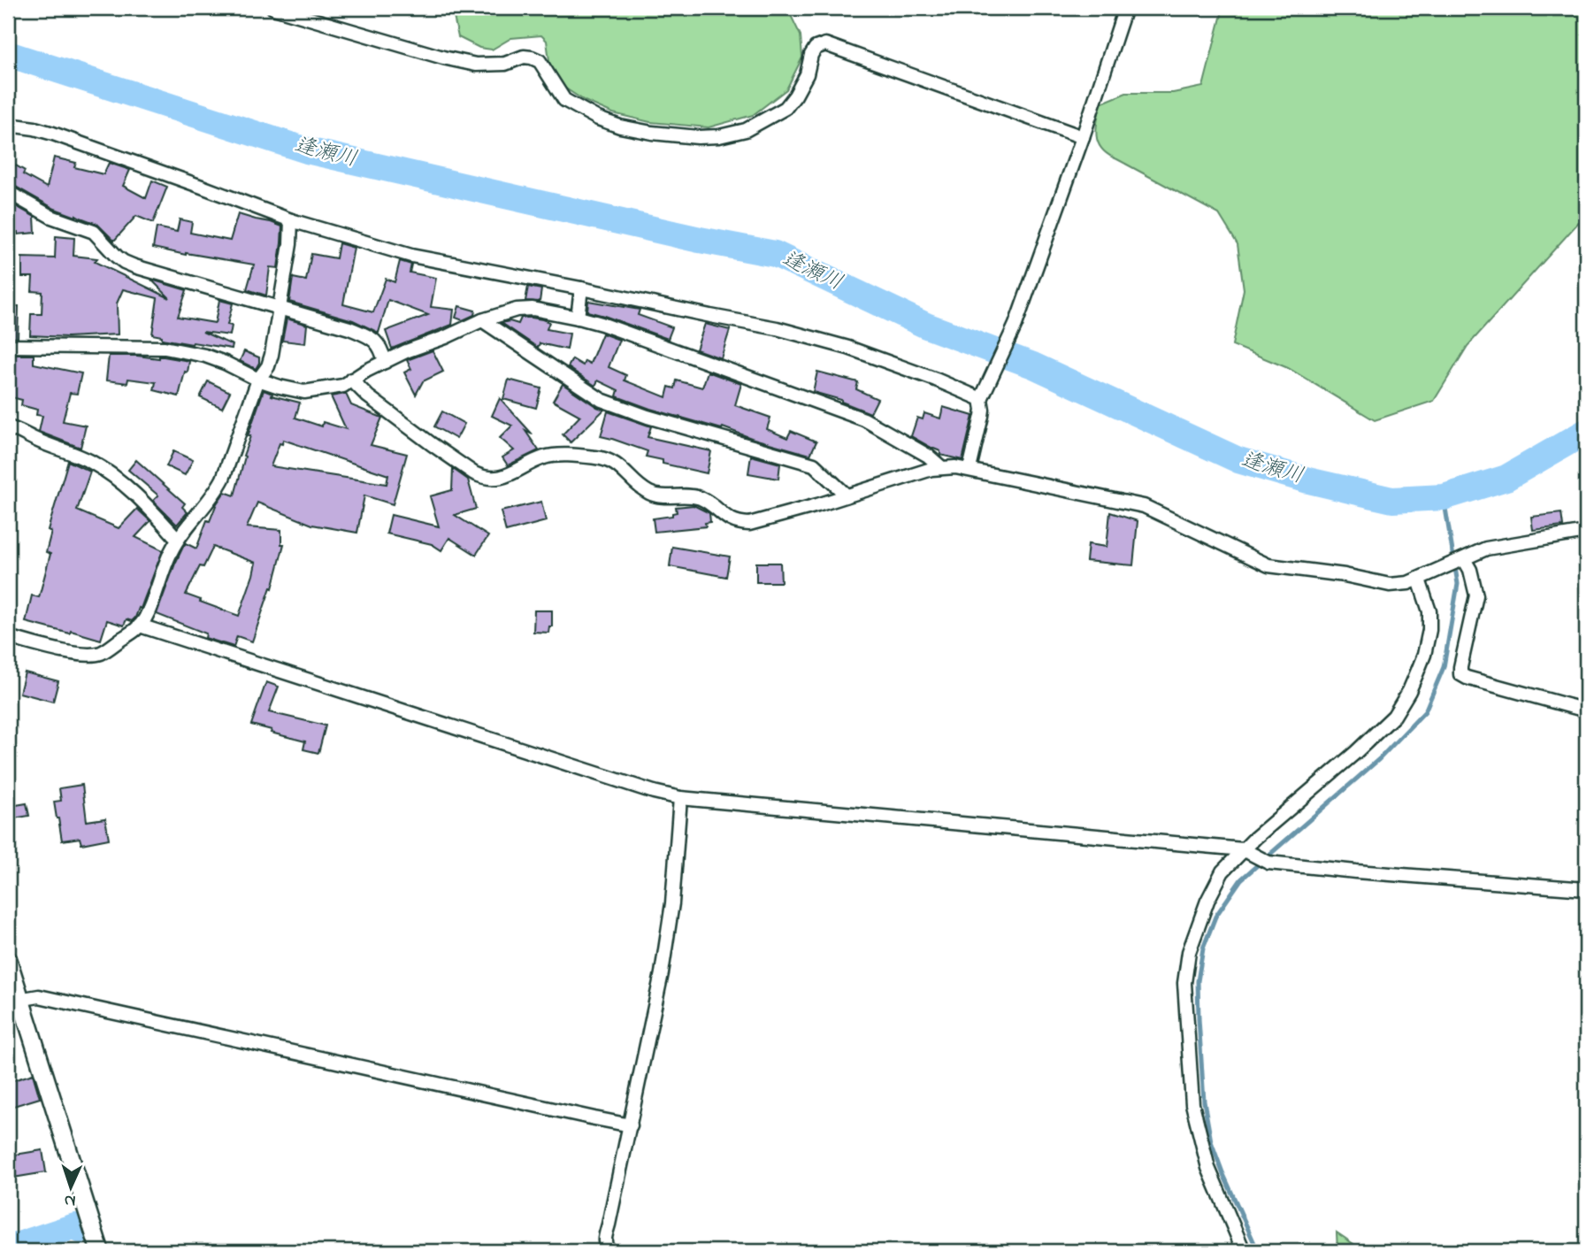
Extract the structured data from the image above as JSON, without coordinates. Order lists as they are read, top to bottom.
{
  "water": ["逢瀬川"],
  "north": "bottom"
}
